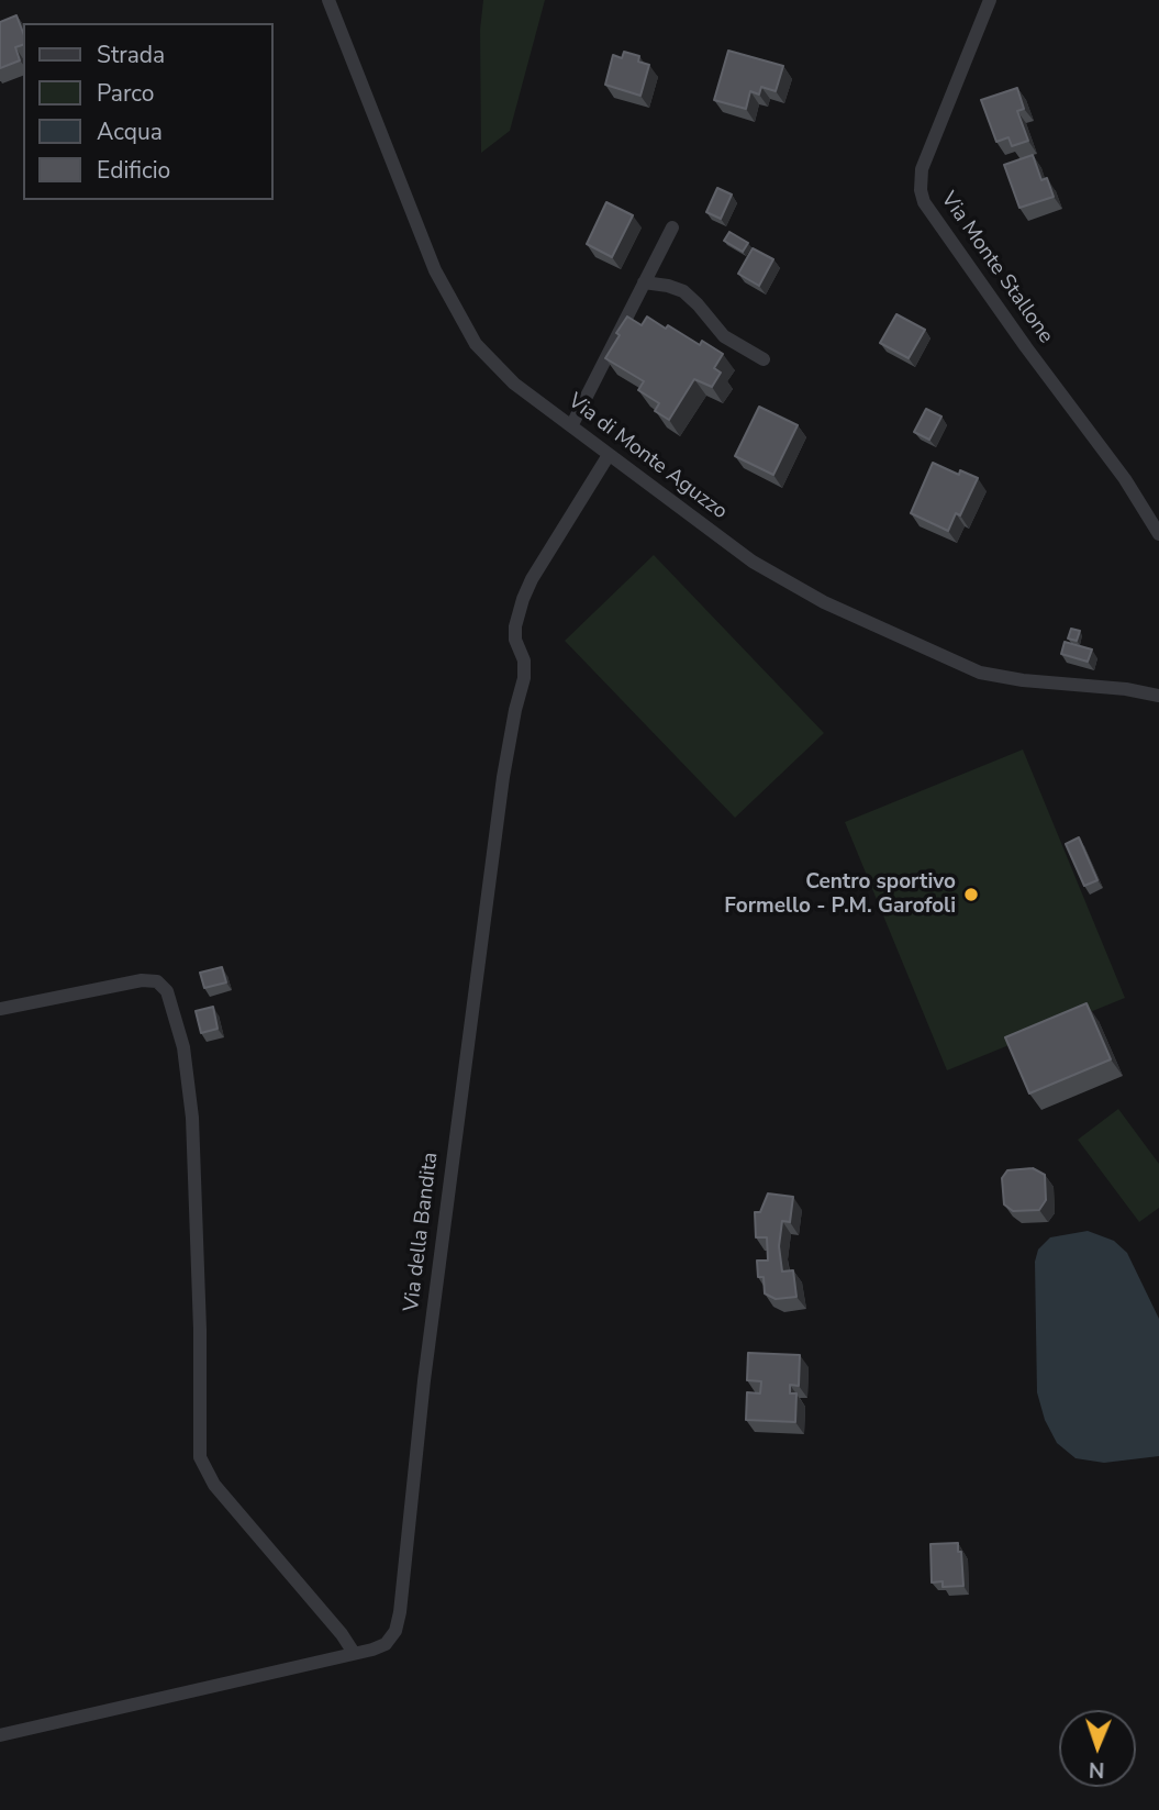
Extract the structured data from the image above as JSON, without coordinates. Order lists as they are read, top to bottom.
{
  "streets": {
    "street": ["Via Monte Stallone", "Via di Monte Aguzzo", "Via della Bandita"]
  },
  "crossings": [
    ["Via di Monte Aguzzo", "Via della Bandita"]
  ],
  "places": ["Centro sportivo Formello - P.M. Garofoli"],
  "legend": [
    "Strada",
    "Parco",
    "Acqua",
    "Edificio"
  ],
  "north": "bottom"
}
